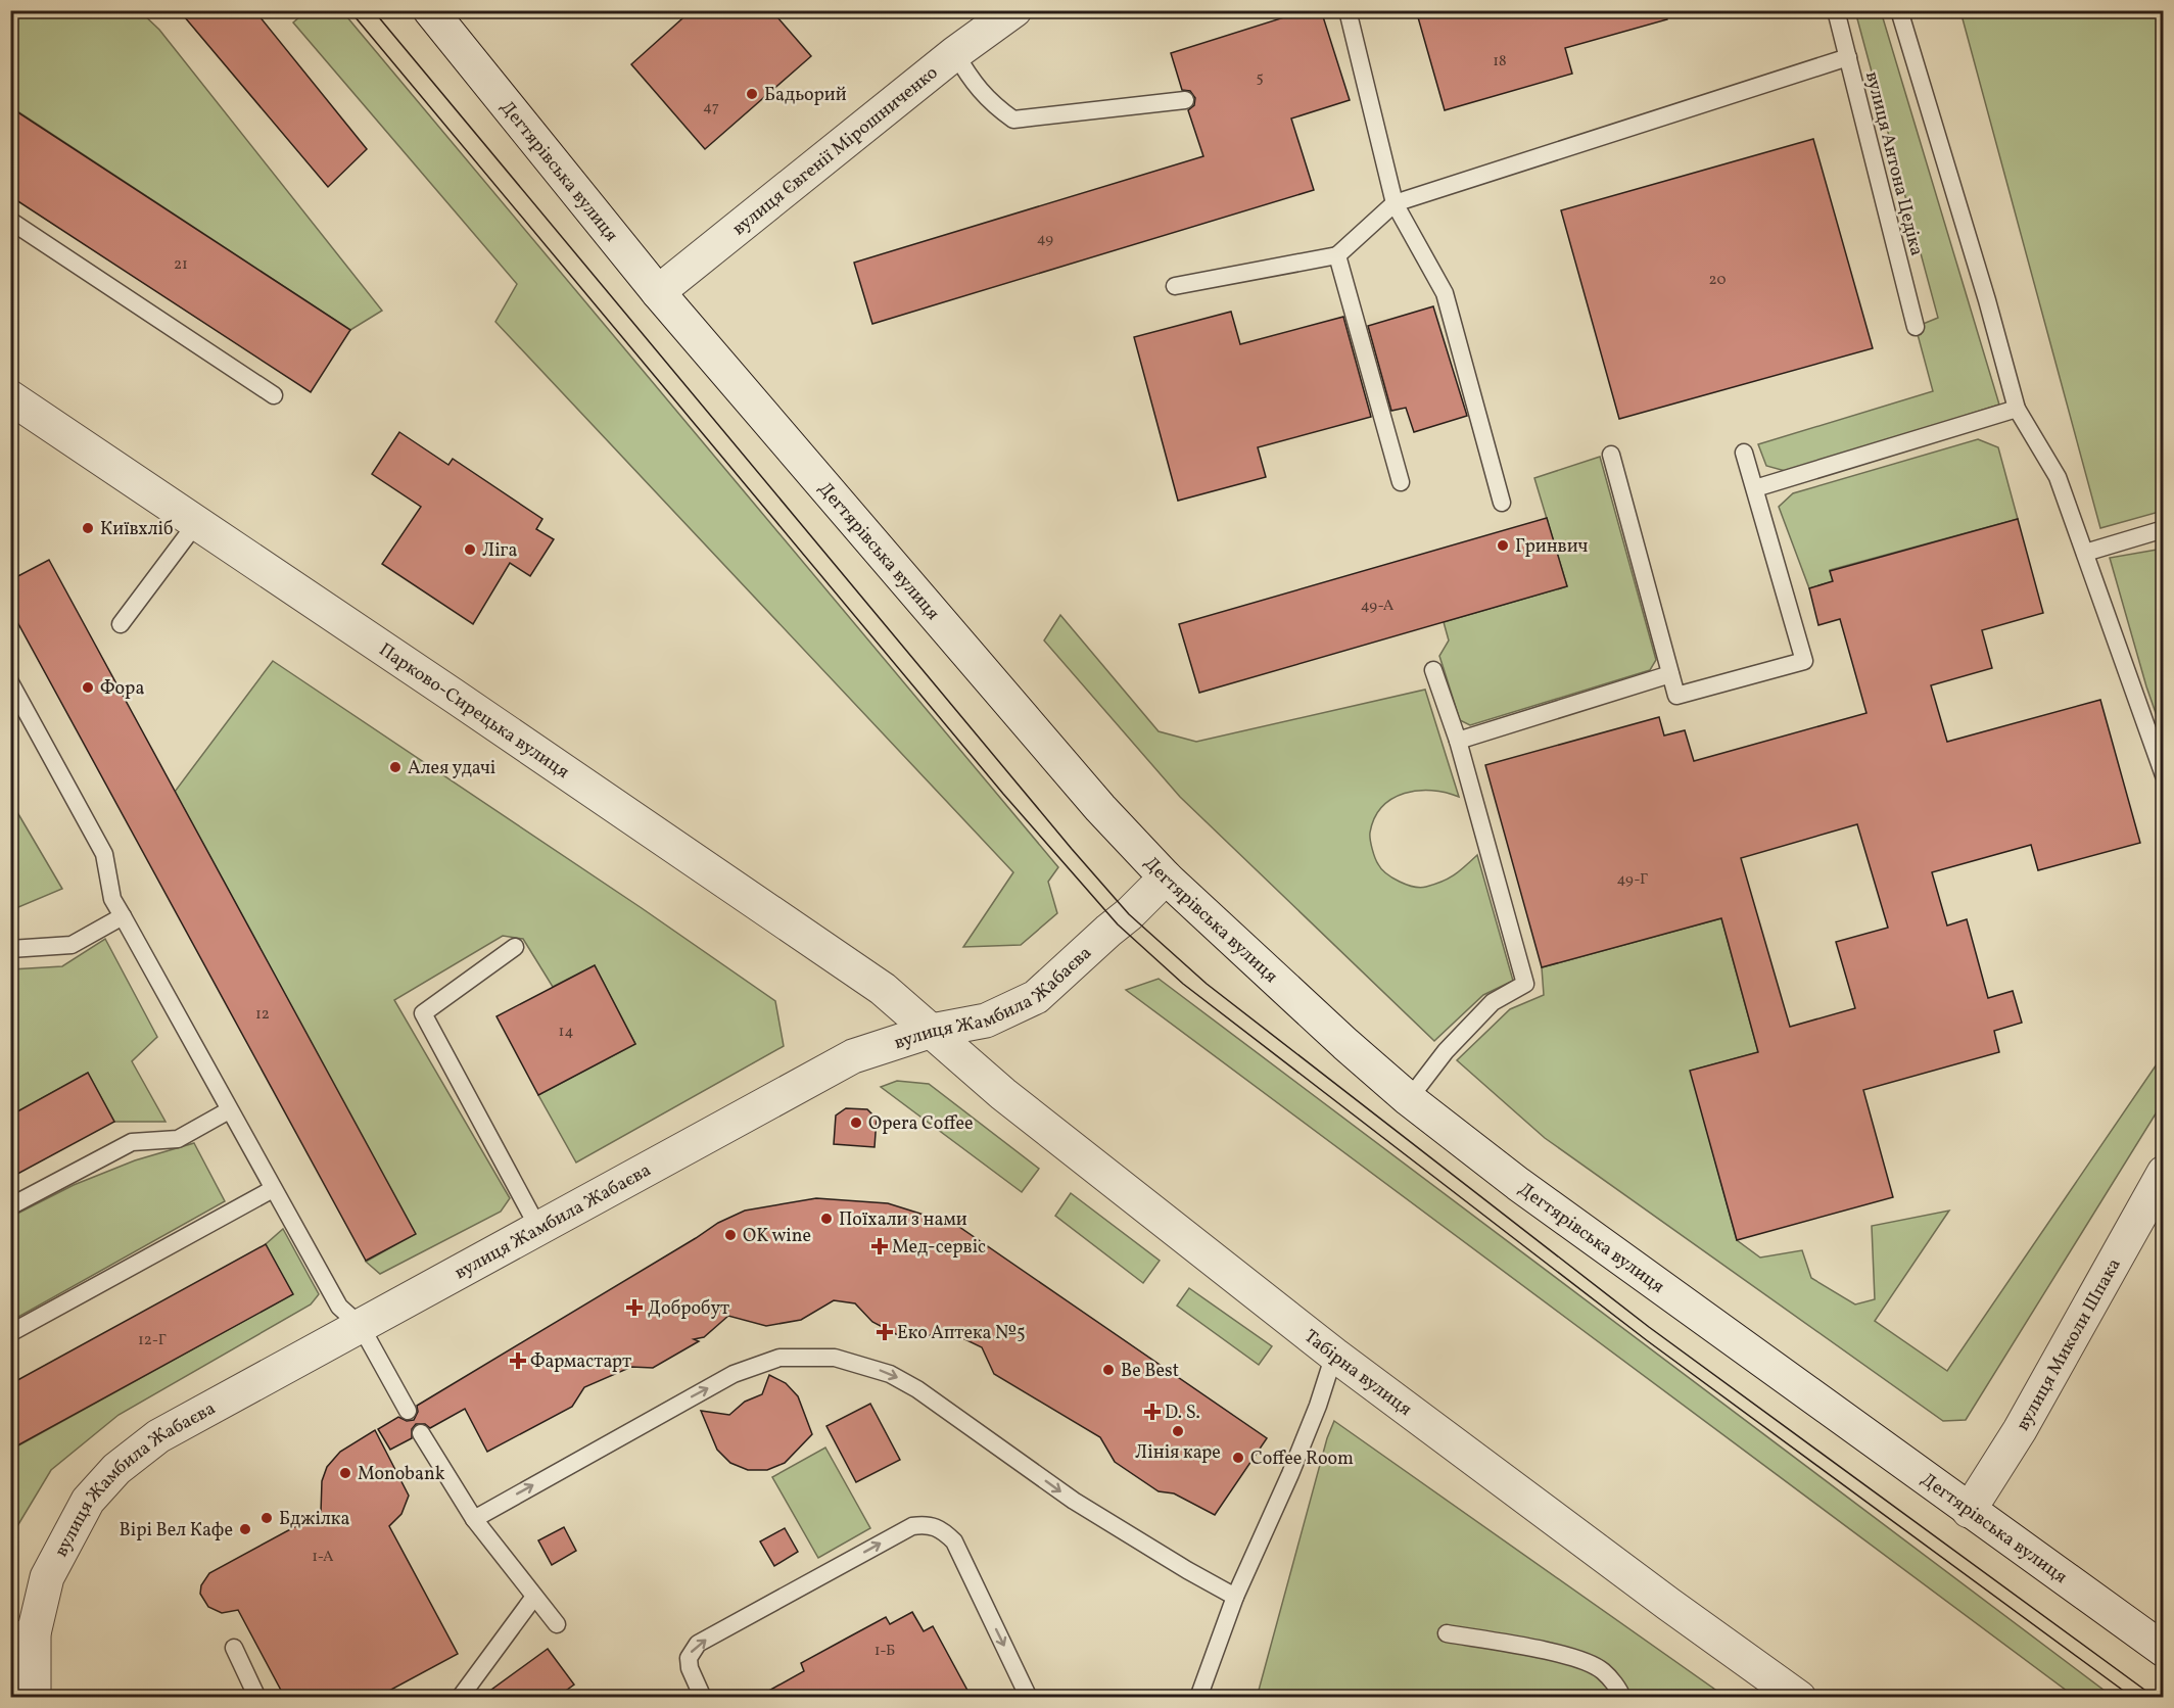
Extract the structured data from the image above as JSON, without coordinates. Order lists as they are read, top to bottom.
{
  "streets": {
    "street": [
      "вулиця Євгенії Мірошниченко",
      "Дегтярівська вулиця",
      "Парково-Сирецька вулиця",
      "вулиця Жамбила Жабаєва",
      "вулиця Миколи Шпака",
      "Табірна вулиця"
    ],
    "lane": ["вулиця Антона Цедіка"]
  },
  "crossings": [
    ["вулиця Євгенії Мірошниченко", "Дегтярівська вулиця"],
    ["Дегтярівська вулиця", "вулиця Жамбила Жабаєва"],
    ["Дегтярівська вулиця", "вулиця Миколи Шпака"],
    ["Парково-Сирецька вулиця", "вулиця Жамбила Жабаєва"],
    ["Парково-Сирецька вулиця", "Табірна вулиця"],
    ["вулиця Жамбила Жабаєва", "Табірна вулиця"]
  ],
  "places": {
    "other": [
      "Бадьорий",
      "Київхліб",
      "Гринвич",
      "Ліга",
      "Фора",
      "Алея удачі",
      "Opera Coffee",
      "Поїхали з нами",
      "OK wine",
      "Be Best",
      "Лінія каре",
      "Coffee Room",
      "Monobank",
      "Бджілка",
      "Вірі Вел Кафе"
    ],
    "health": [
      "Мед-сервіс",
      "Добробут",
      "Еко Аптека №5",
      "Фармастарт",
      "D. S."
    ]
  },
  "house_numbers": [
    "18",
    "5",
    "47",
    "49",
    "21",
    "20",
    "49-А",
    "49-Г",
    "12",
    "14",
    "12-Г",
    "1-А",
    "1-Б"
  ]
}
